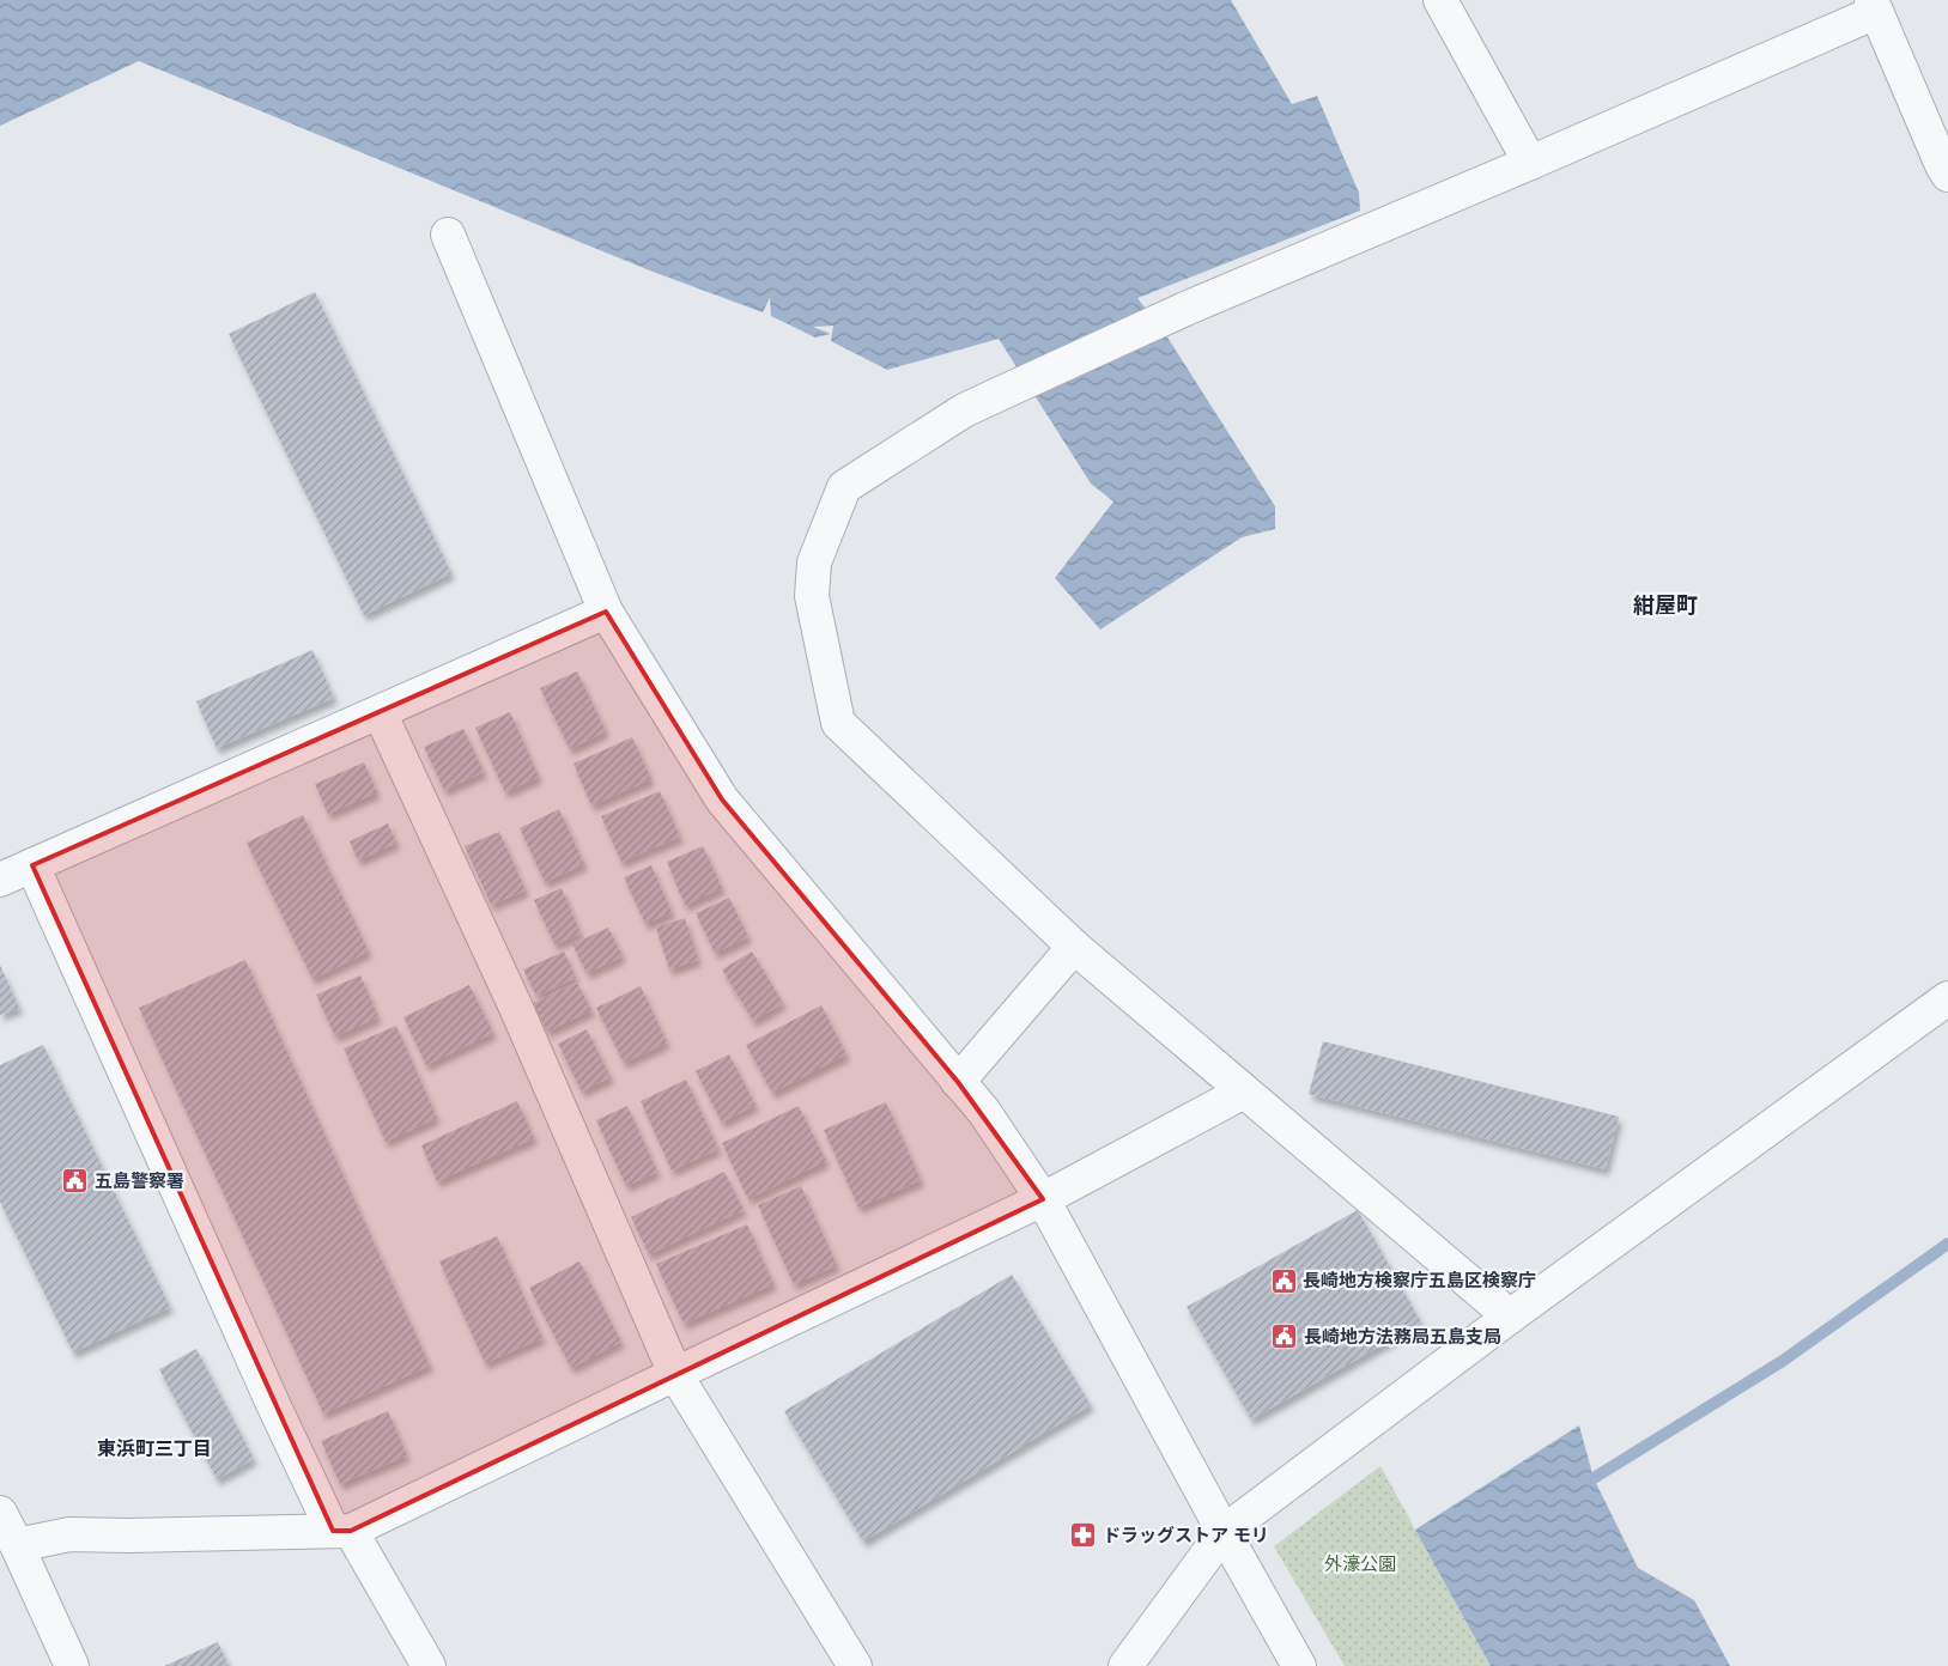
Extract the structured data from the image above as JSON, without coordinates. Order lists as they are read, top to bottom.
{
  "districts": ["紺屋町", "東浜町三丁目"],
  "parks": ["外濠公園"],
  "places": {
    "public building": ["五島警察署", "長崎地方検察庁五島区検察庁", "長崎地方法務局五島支局"],
    "pharmacy": ["ドラッグストア モリ"]
  }
}
